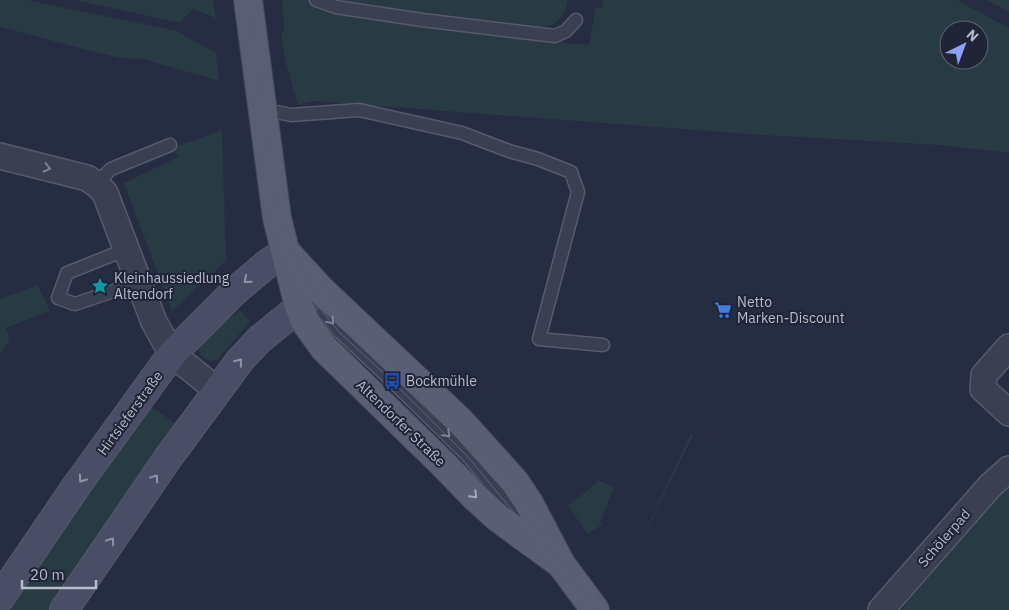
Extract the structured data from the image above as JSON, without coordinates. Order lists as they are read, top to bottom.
{
  "streets": {
    "main road": ["Hirtsieferstraße", "Altendorfer Straße"],
    "street": ["Schölerpad"]
  },
  "crossings": [
    ["Hirtsieferstraße", "Altendorfer Straße"]
  ],
  "places": {
    "place": ["Kleinhaussiedlung Altendorf"],
    "supermarket": ["Netto Marken-Discount"],
    "bus stop": ["Bockmühle"]
  },
  "scale_bar": "20 m",
  "north": "top right"
}
